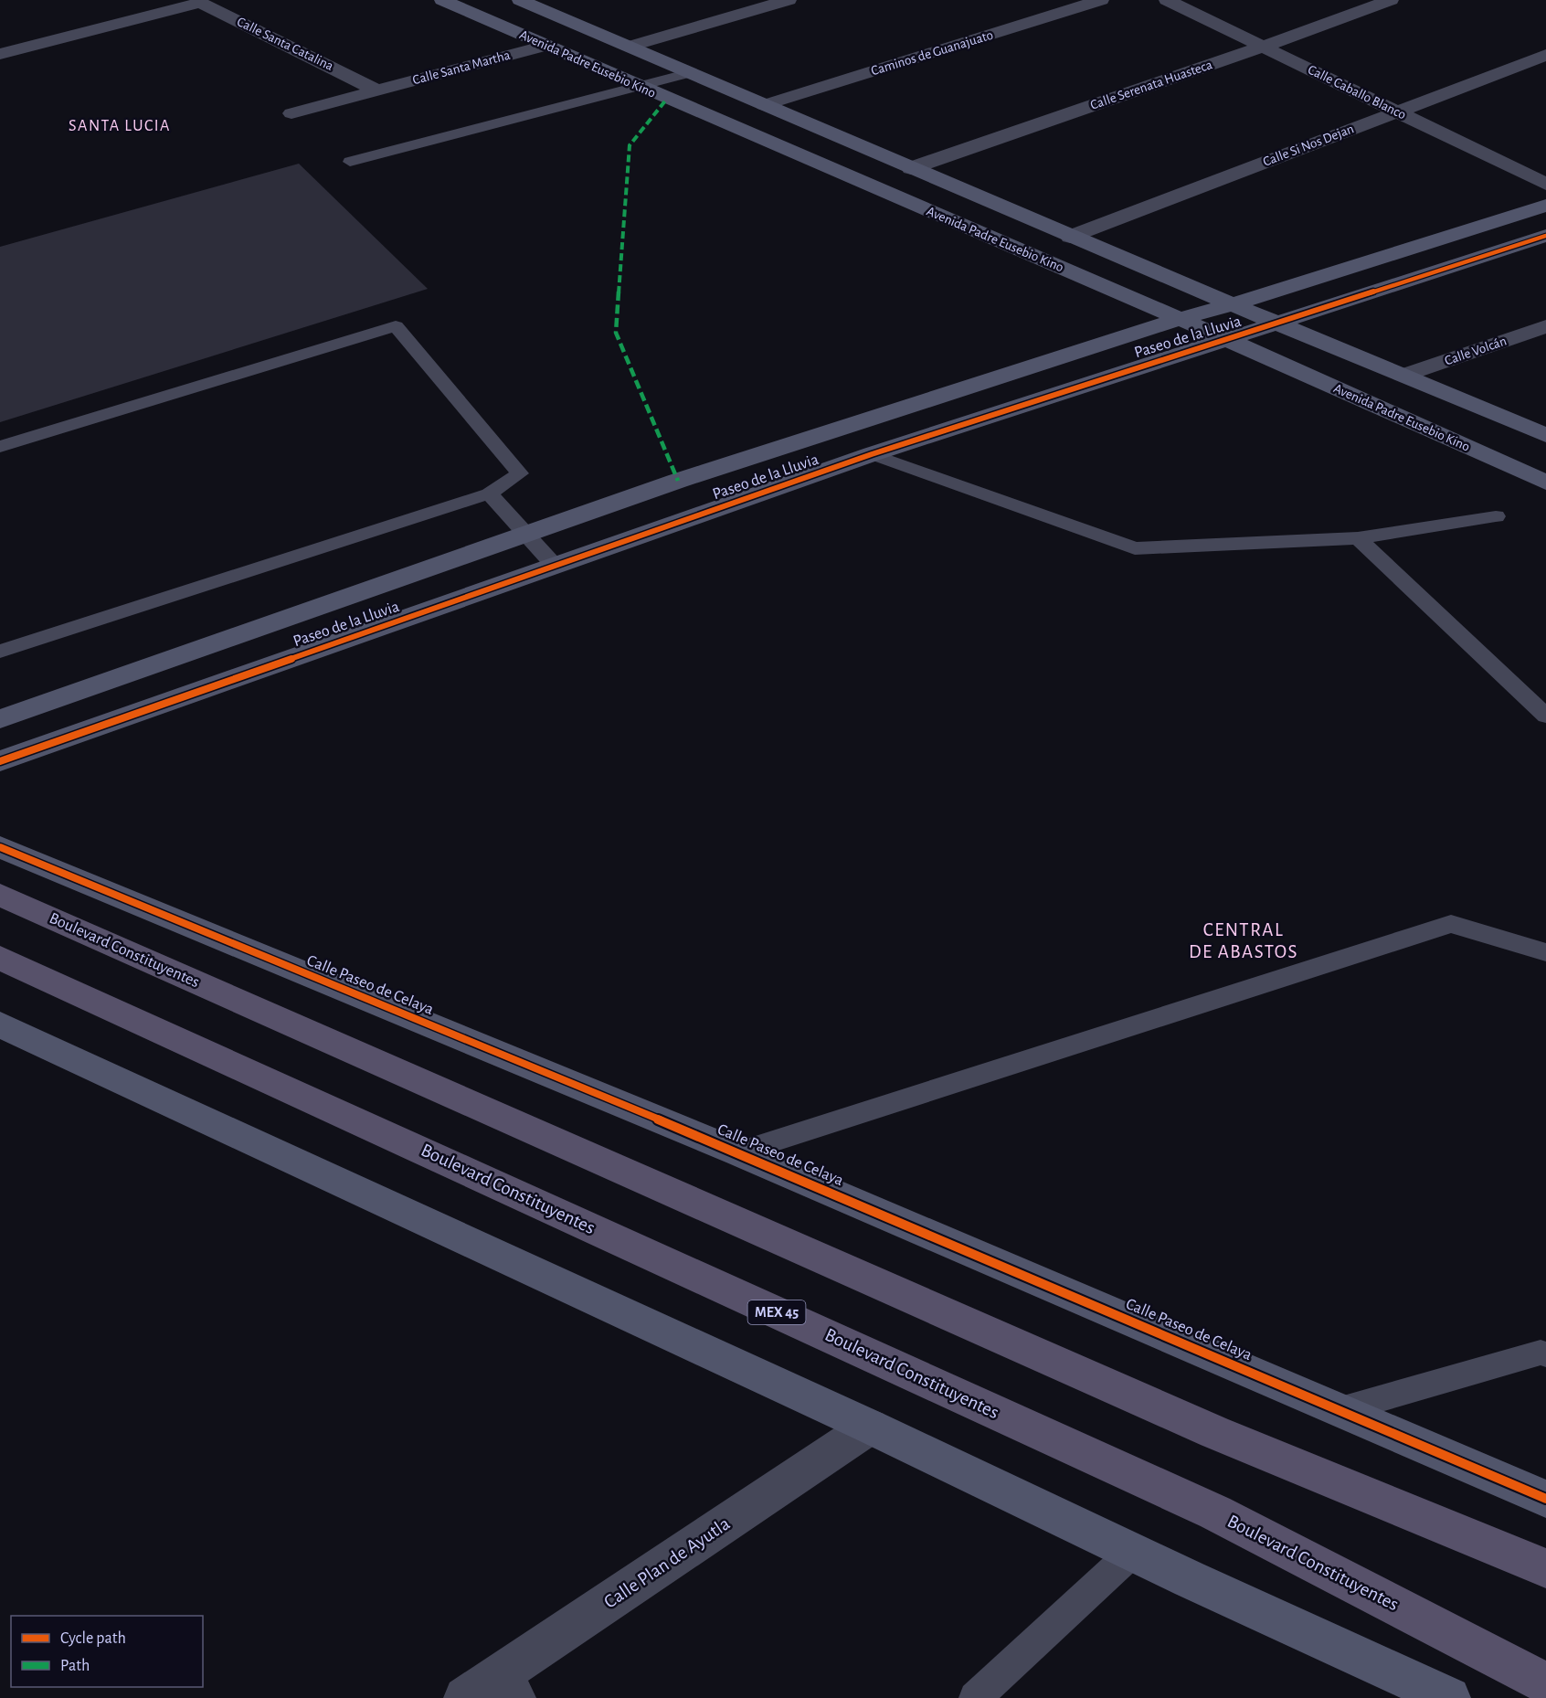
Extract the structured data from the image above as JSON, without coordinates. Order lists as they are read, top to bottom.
{
  "streets": {
    "main road": ["Boulevard Constituyentes", "MEX 45"],
    "street": [
      "Calle Santa Catalina",
      "Caminos de Guanajuato",
      "Avenida Padre Eusebio Kino",
      "Calle Santa Martha",
      "Calle Serenata Huasteca",
      "Calle Caballo Blanco",
      "Calle Si Nos Dejan",
      "Paseo de la Lluvia",
      "Calle Volcán",
      "Calle Paseo de Celaya",
      "Calle Plan de Ayutla"
    ]
  },
  "crossings": [
    ["Calle Santa Catalina", "Calle Santa Martha"],
    ["Caminos de Guanajuato", "Avenida Padre Eusebio Kino"],
    ["Avenida Padre Eusebio Kino", "Calle Santa Martha"],
    ["Avenida Padre Eusebio Kino", "Calle Serenata Huasteca"],
    ["Avenida Padre Eusebio Kino", "Calle Si Nos Dejan"],
    ["Avenida Padre Eusebio Kino", "Paseo de la Lluvia"],
    ["Avenida Padre Eusebio Kino", "Calle Volcán"],
    ["Calle Serenata Huasteca", "Calle Caballo Blanco"],
    ["Calle Caballo Blanco", "Calle Si Nos Dejan"]
  ],
  "districts": ["SANTA LUCIA", "CENTRAL DE ABASTOS"],
  "legend": ["Cycle path", "Path"]
}
